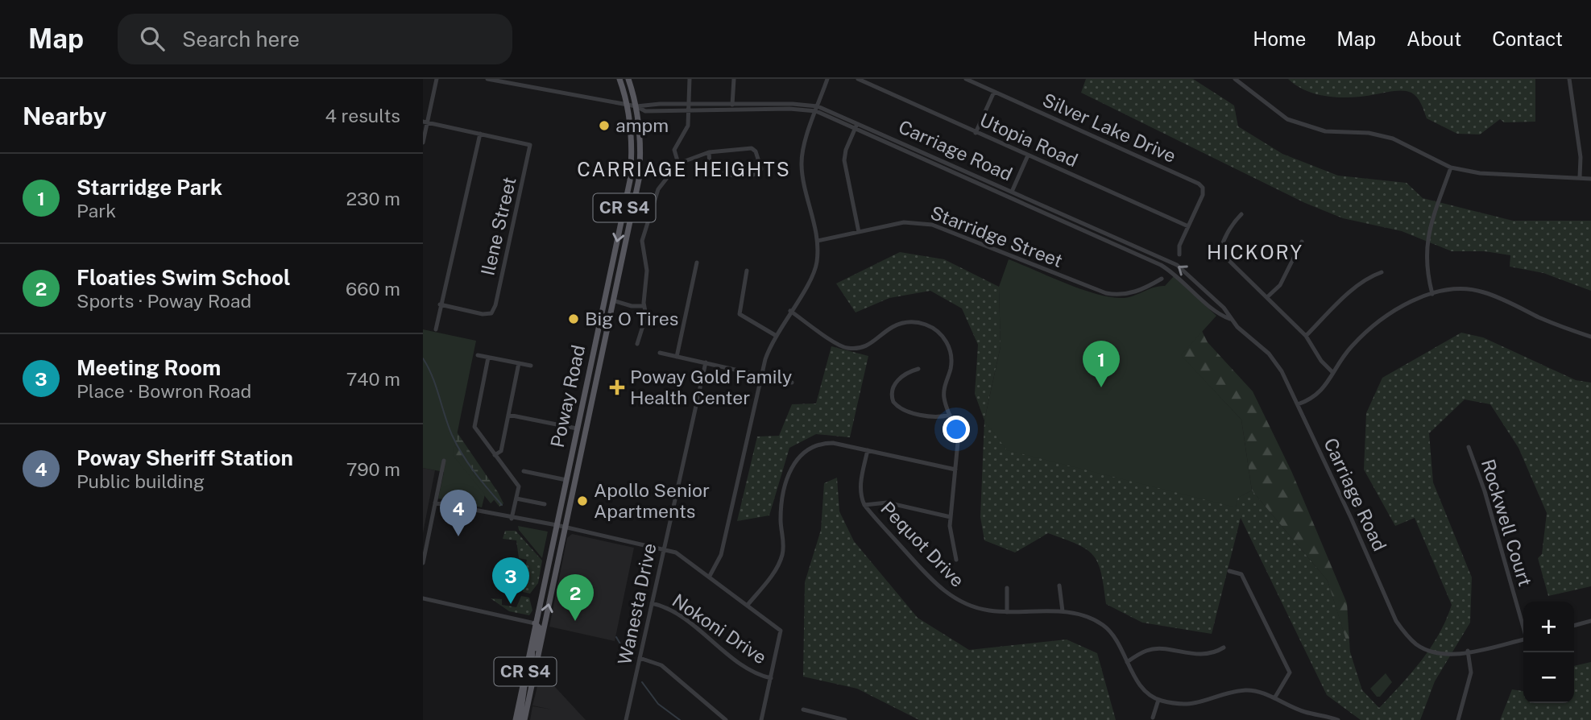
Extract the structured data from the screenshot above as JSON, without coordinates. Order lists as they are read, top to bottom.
{
  "streets": {
    "main road": ["CR S4", "Poway Road"],
    "street": [
      "Silver Lake Drive",
      "Utopia Road",
      "Carriage Road",
      "Ilene Street",
      "Starridge Street",
      "Rockwell Court",
      "Pequot Drive",
      "Wanesta Drive",
      "Nokoni Drive"
    ]
  },
  "crossings": [
    ["Silver Lake Drive", "Utopia Road"],
    ["Carriage Road", "Poway Road"],
    ["Wanesta Drive", "Nokoni Drive"]
  ],
  "districts": ["CARRIAGE HEIGHTS", "HICKORY"],
  "places": {
    "other": ["ampm", "Big O Tires", "Apollo Senior Apartments"],
    "health": ["Poway Gold Family Health Center"]
  },
  "page": {
    "header": "Map",
    "search": "Search here",
    "nav": [
      "Home",
      "Map",
      "About",
      "Contact"
    ],
    "heading": ["Nearby", "4 results"],
    "list": [
      {
        "mark": "1",
        "name": "Starridge Park",
        "note": "Park",
        "value": "230 m"
      },
      {
        "mark": "2",
        "name": "Floaties Swim School",
        "note": "Sports · Poway Road",
        "value": "660 m"
      },
      {
        "mark": "3",
        "name": "Meeting Room",
        "note": "Place · Bowron Road",
        "value": "740 m"
      },
      {
        "mark": "4",
        "name": "Poway Sheriff Station",
        "note": "Public building",
        "value": "790 m"
      }
    ],
    "pins": [
      "1",
      "4",
      "3",
      "2"
    ],
    "map_buttons": ["+", "−"]
  }
}
